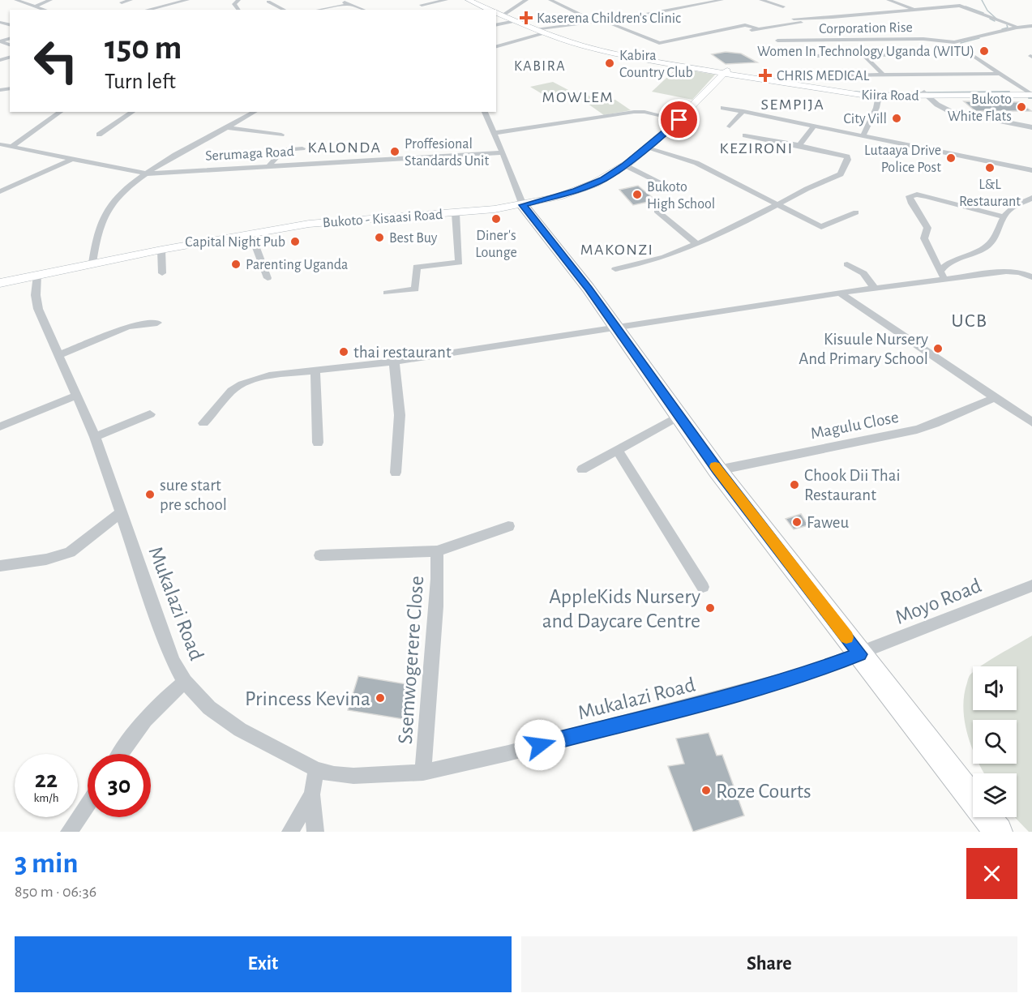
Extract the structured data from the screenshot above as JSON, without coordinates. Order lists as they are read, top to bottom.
{
  "streets": {
    "main road": ["Kiira Road", "Bukoto - Kisaasi Road"],
    "street": [
      "Corporation Rise",
      "Serumaga Road",
      "Magulu Close",
      "Moyo Road",
      "Mukalazi Road",
      "Ssemwogerere Close"
    ]
  },
  "crossings": [
    ["Corporation Rise", "Kiira Road"],
    ["Kiira Road", "Bukoto - Kisaasi Road"],
    ["Bukoto - Kisaasi Road", "Mukalazi Road"],
    ["Moyo Road", "Mukalazi Road"],
    ["Mukalazi Road", "Ssemwogerere Close"]
  ],
  "districts": [
    "KABIRA",
    "MOWLEM",
    "SEMPIJA",
    "KALONDA",
    "KEZIRONI",
    "MAKONZI",
    "UCB"
  ],
  "places": {
    "health": ["Kaserena Children's Clinic", "CHRIS MEDICAL"],
    "other": [
      "Women In Technology Uganda (WITU)",
      "Kabira Country Club",
      "Bukoto White Flats",
      "City Vill",
      "Proffesional Standards Unit",
      "Lutaaya Drive Police Post",
      "L&L Restaurant",
      "Bukoto High School",
      "Diner's Lounge",
      "Best Buy",
      "Capital Night Pub",
      "Parenting Uganda",
      "Kisuule Nursery And Primary School",
      "thai restaurant",
      "Chook Dii Thai Restaurant",
      "sure start pre school",
      "Faweu",
      "AppleKids Nursery and Daycare Centre",
      "Princess Kevina",
      "Roze Courts"
    ]
  },
  "page": {
    "turn": ["150 m", "Turn left"],
    "speed": "22 km/h",
    "limit": "30",
    "heading": ["3 min", "850 m · 06:36"],
    "buttons": ["Exit", "Share"]
  }
}
